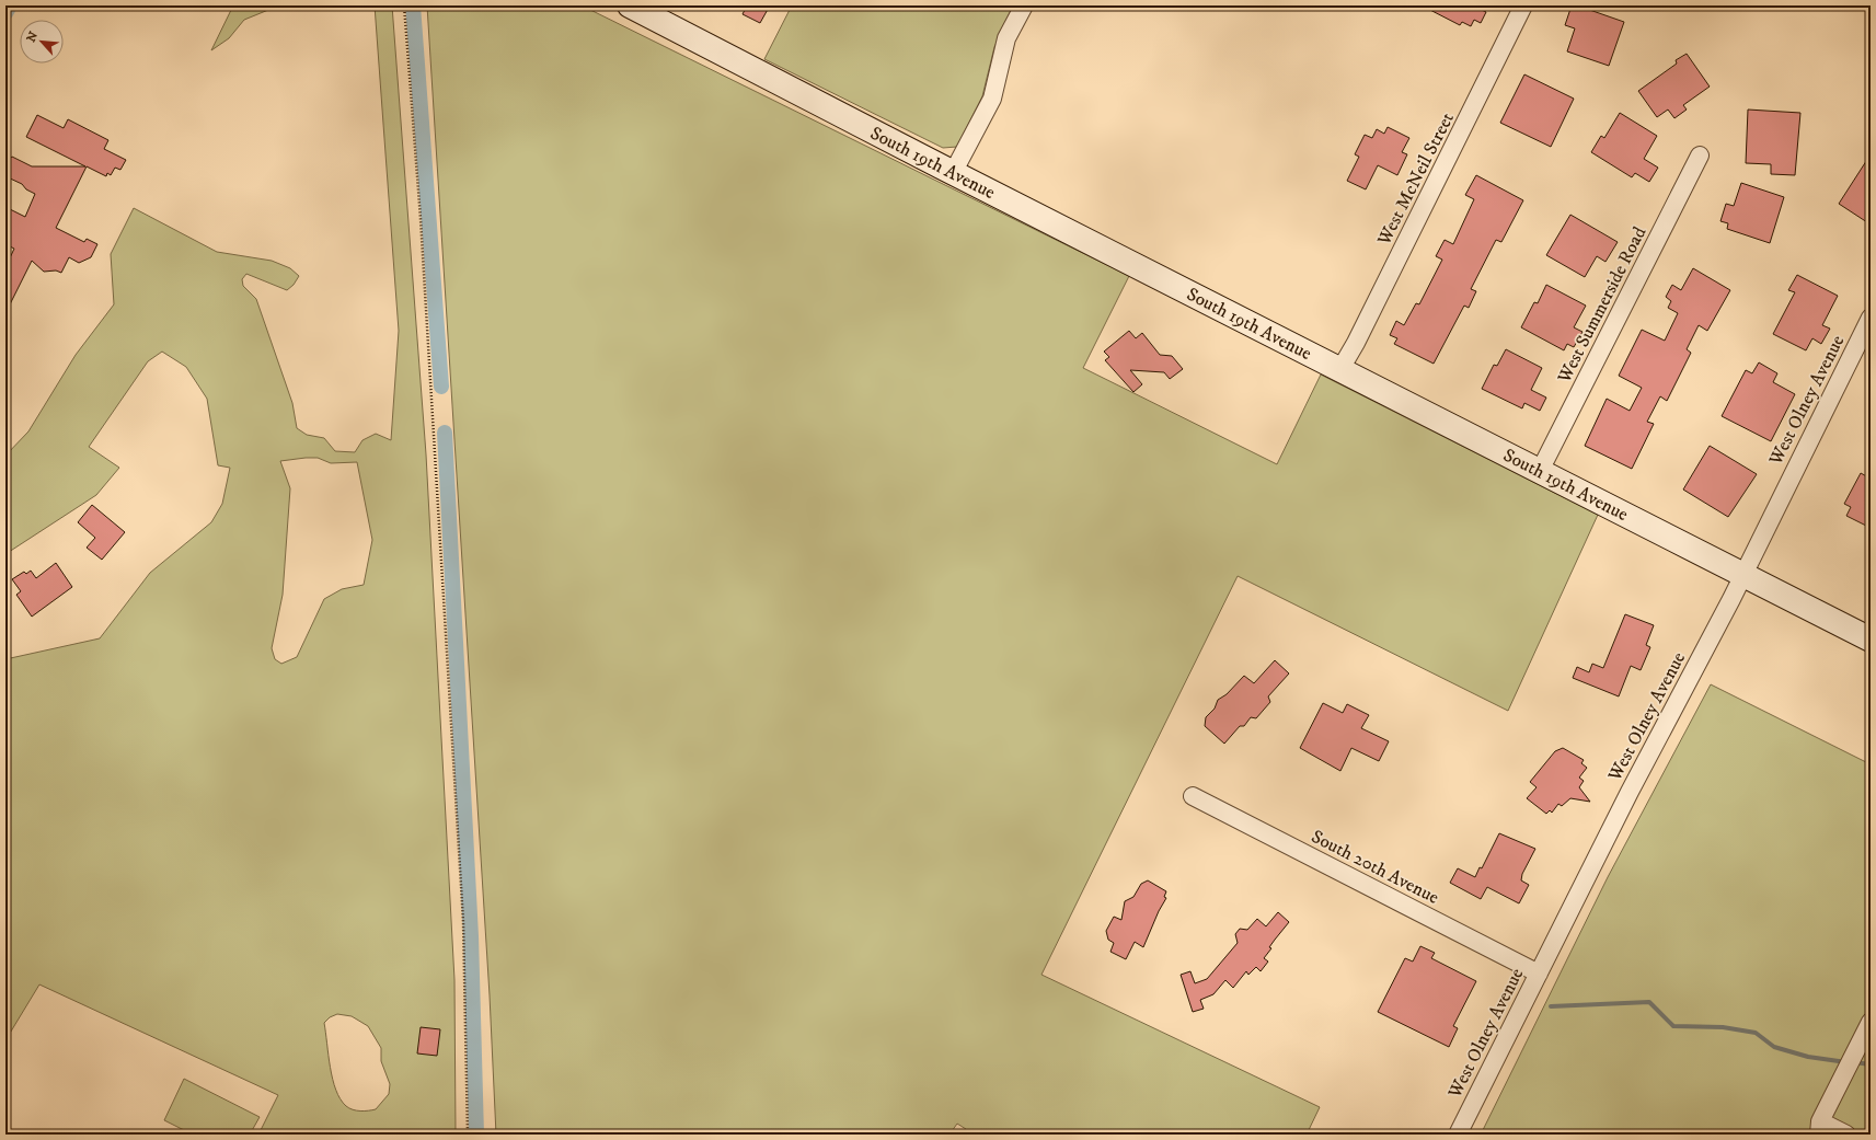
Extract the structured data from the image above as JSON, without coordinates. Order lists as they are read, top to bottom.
{
  "streets": {
    "street": [
      "South 19th Avenue",
      "West McNeil Street",
      "West Summerside Road",
      "West Olney Avenue",
      "South 20th Avenue"
    ]
  },
  "crossings": [
    ["South 19th Avenue", "West McNeil Street"],
    ["South 19th Avenue", "West Summerside Road"],
    ["South 19th Avenue", "West Olney Avenue"],
    ["West Olney Avenue", "South 20th Avenue"]
  ],
  "north": "top left"
}
